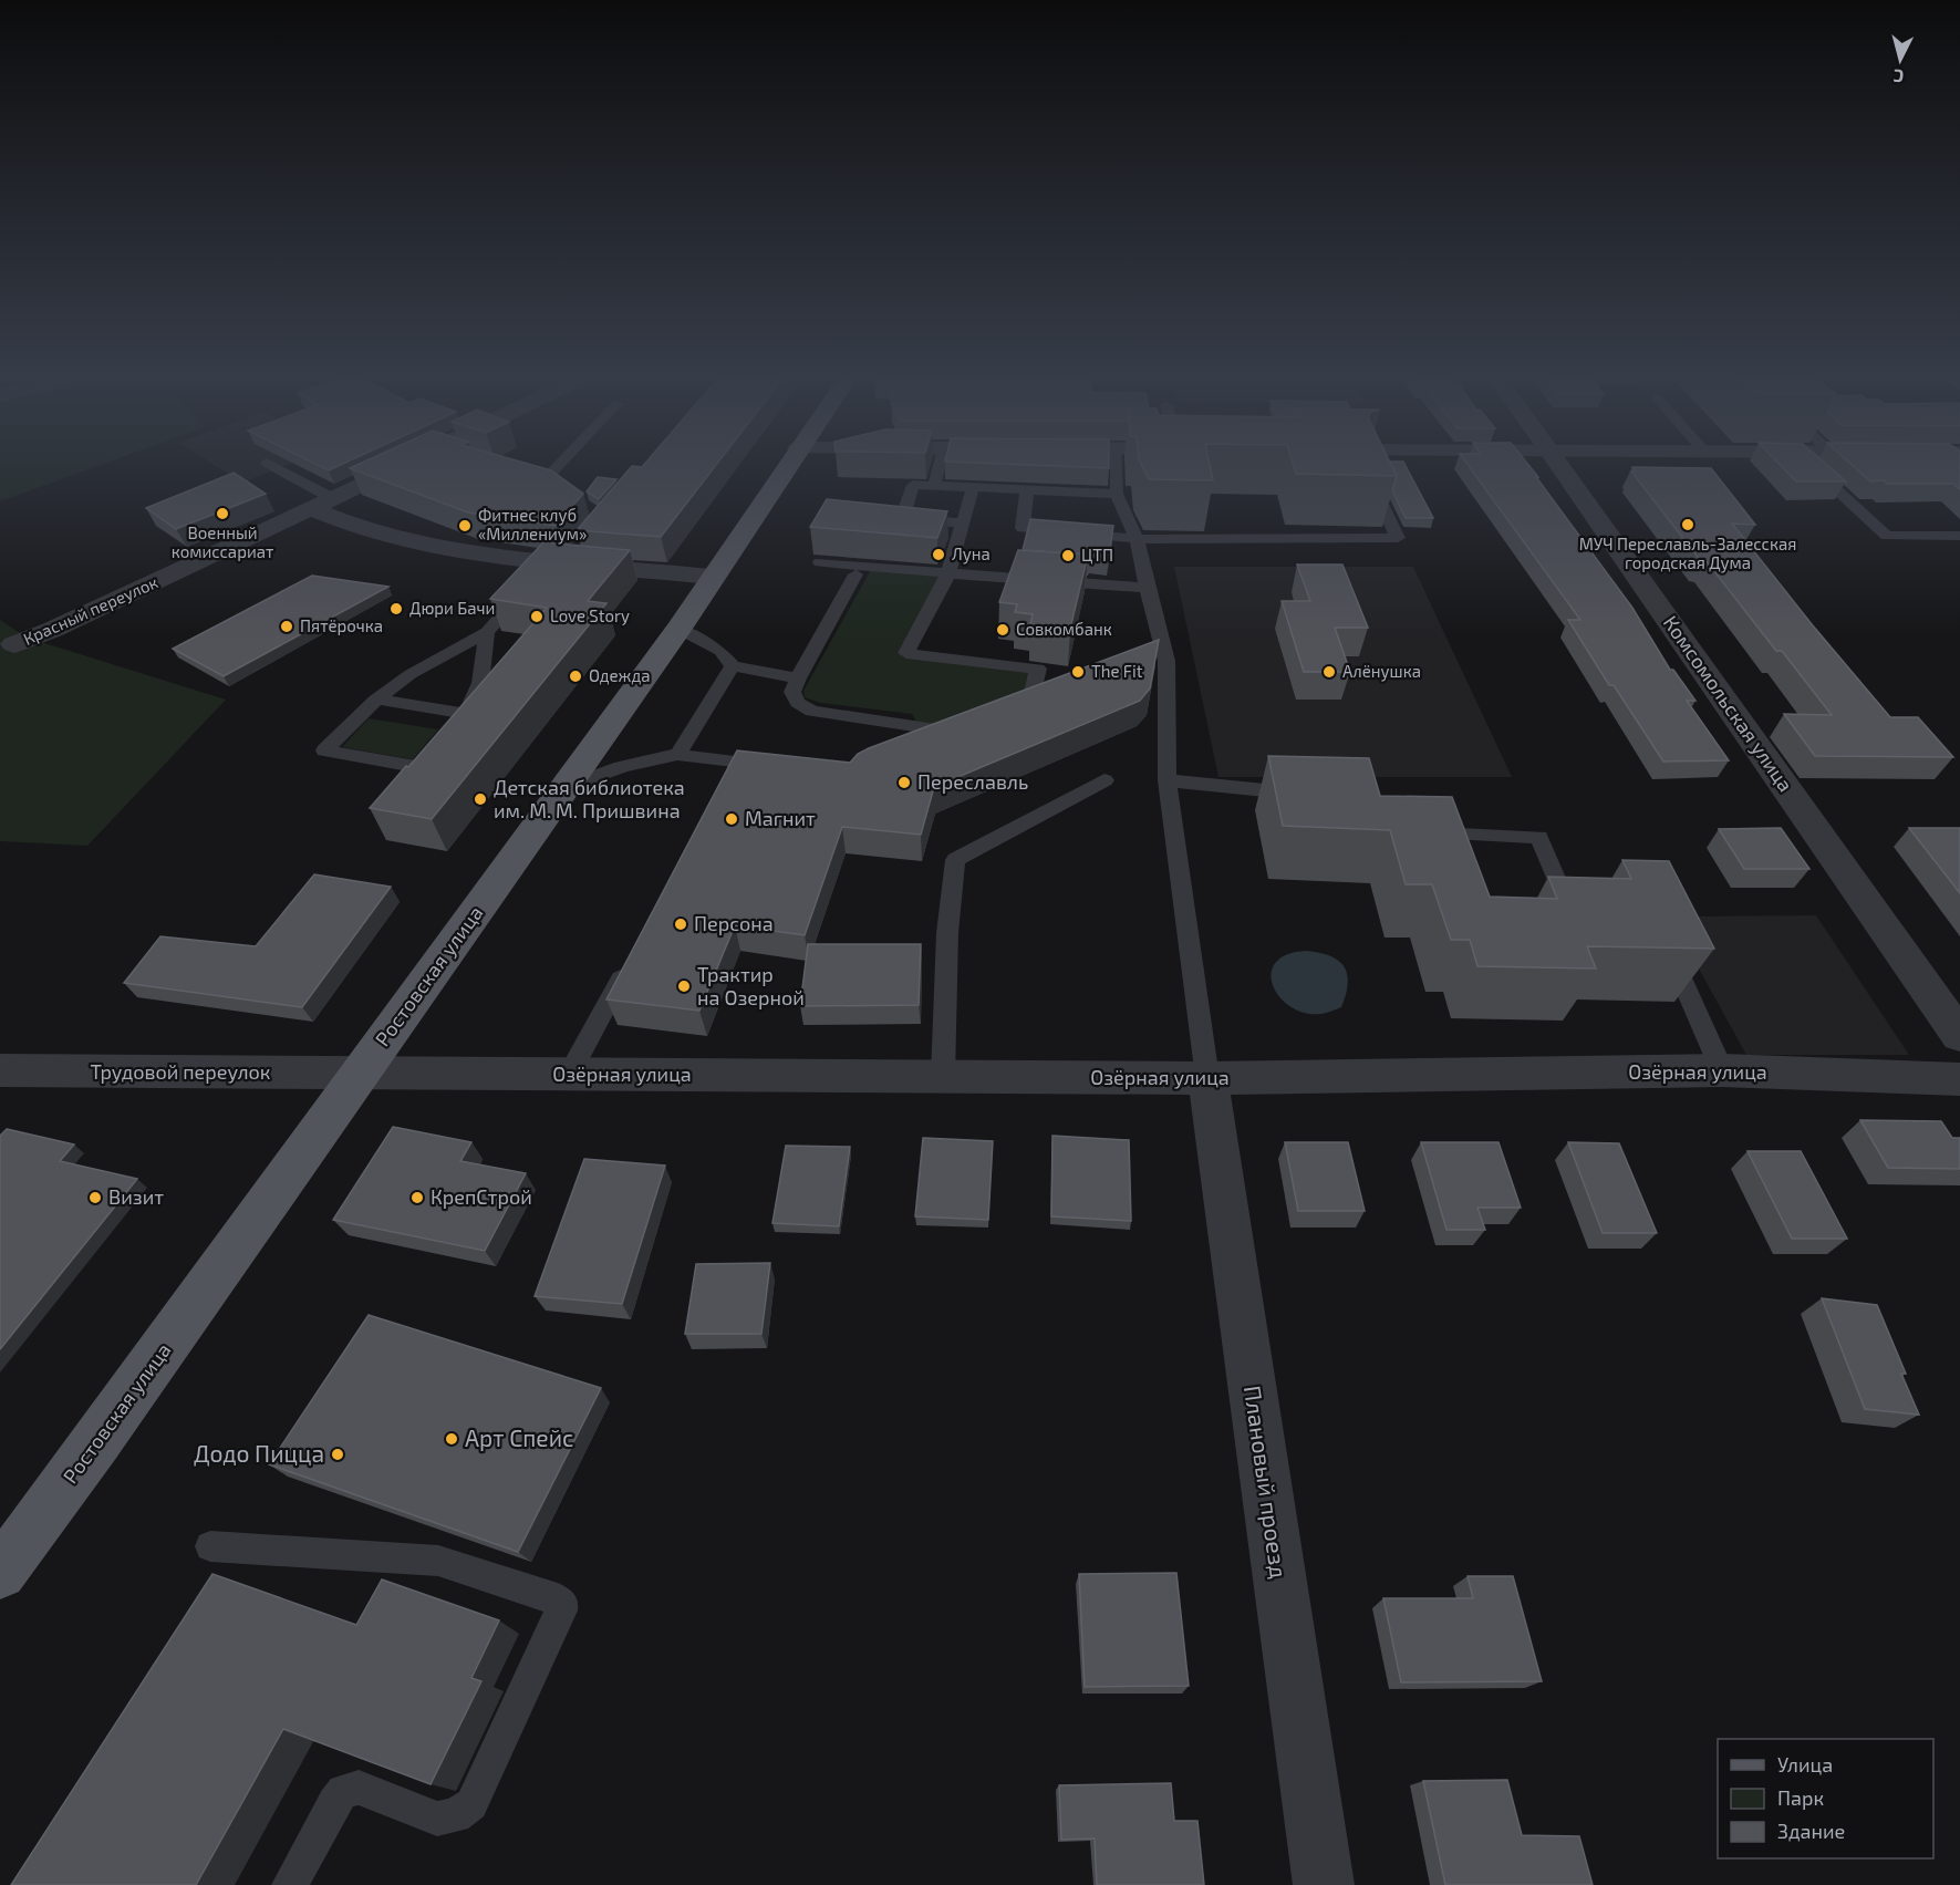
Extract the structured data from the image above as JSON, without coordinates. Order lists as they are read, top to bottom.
{
  "streets": {
    "main road": ["Ростовская улица"],
    "street": [
      "Красный переулок",
      "Комсомольская улица",
      "Трудовой переулок",
      "Озёрная улица",
      "Плановый проезд"
    ]
  },
  "crossings": [
    ["Ростовская улица", "Трудовой переулок"],
    ["Ростовская улица", "Озёрная улица"],
    ["Трудовой переулок", "Озёрная улица"],
    ["Озёрная улица", "Плановый проезд"]
  ],
  "places": [
    "Военный комиссариат",
    "МУЧ Переславль-Залесская городская Дума",
    "Фитнес клуб «Миллениум»",
    "Луна",
    "ЦТП",
    "Дюри Бачи",
    "Love Story",
    "Пятёрочка",
    "Совкомбанк",
    "The Fit",
    "Алёнушка",
    "Одежда",
    "Переславль",
    "Детская библиотека им. М. М. Пришвина",
    "Магнит",
    "Персона",
    "Трактир на Озерной",
    "Визит",
    "КрепСтрой",
    "Арт Спейс",
    "Додо Пицца"
  ],
  "legend": ["Улица", "Парк", "Здание"],
  "north": "bottom"
}
